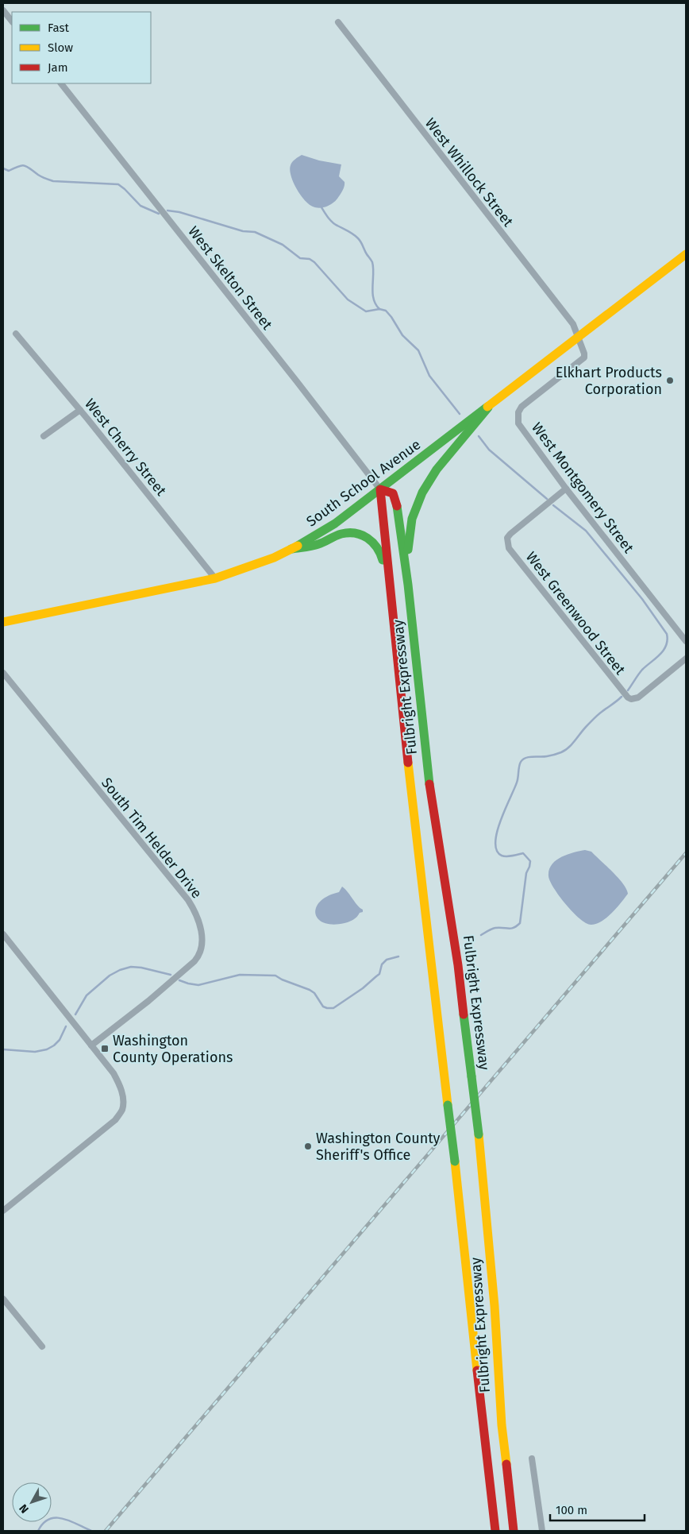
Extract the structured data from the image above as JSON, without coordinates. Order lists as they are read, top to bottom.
{
  "streets": {
    "main road": ["South School Avenue", "Fulbright Expressway"],
    "street": [
      "West Whillock Street",
      "West Skelton Street",
      "West Cherry Street",
      "West Montgomery Street",
      "West Greenwood Street",
      "South Tim Helder Drive"
    ]
  },
  "crossings": [
    ["West Whillock Street", "South School Avenue"],
    ["West Whillock Street", "West Montgomery Street"],
    ["West Skelton Street", "South School Avenue"],
    ["West Skelton Street", "Fulbright Expressway"],
    ["West Cherry Street", "South School Avenue"],
    ["South School Avenue", "West Montgomery Street"],
    ["South School Avenue", "Fulbright Expressway"],
    ["West Montgomery Street", "West Greenwood Street"]
  ],
  "places": {
    "other": ["Elkhart Products Corporation", "Washington County Sheriff's Office"],
    "transit": ["Washington County Operations"]
  },
  "legend": ["Fast", "Slow", "Jam"],
  "scale_bar": "100 m",
  "north": "bottom left"
}
